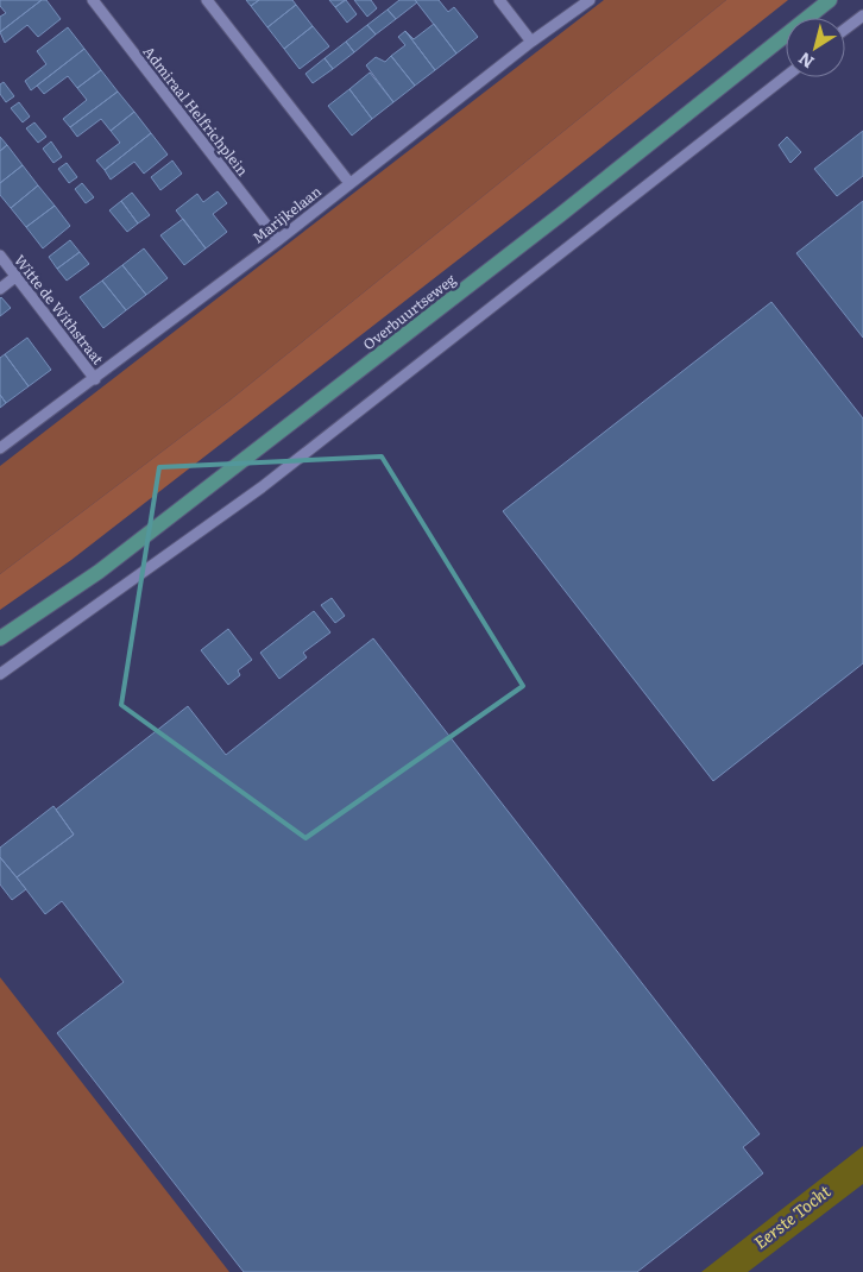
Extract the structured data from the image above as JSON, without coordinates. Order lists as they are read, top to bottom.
{
  "streets": {
    "main road": ["Overbuurtseweg"],
    "street": ["Admiraal Helfrichplein", "Marijkelaan", "Witte de Withstraat"]
  },
  "crossings": [
    ["Admiraal Helfrichplein", "Marijkelaan"],
    ["Marijkelaan", "Witte de Withstraat"]
  ],
  "water": ["Eerste Tocht"],
  "north": "bottom left"
}
